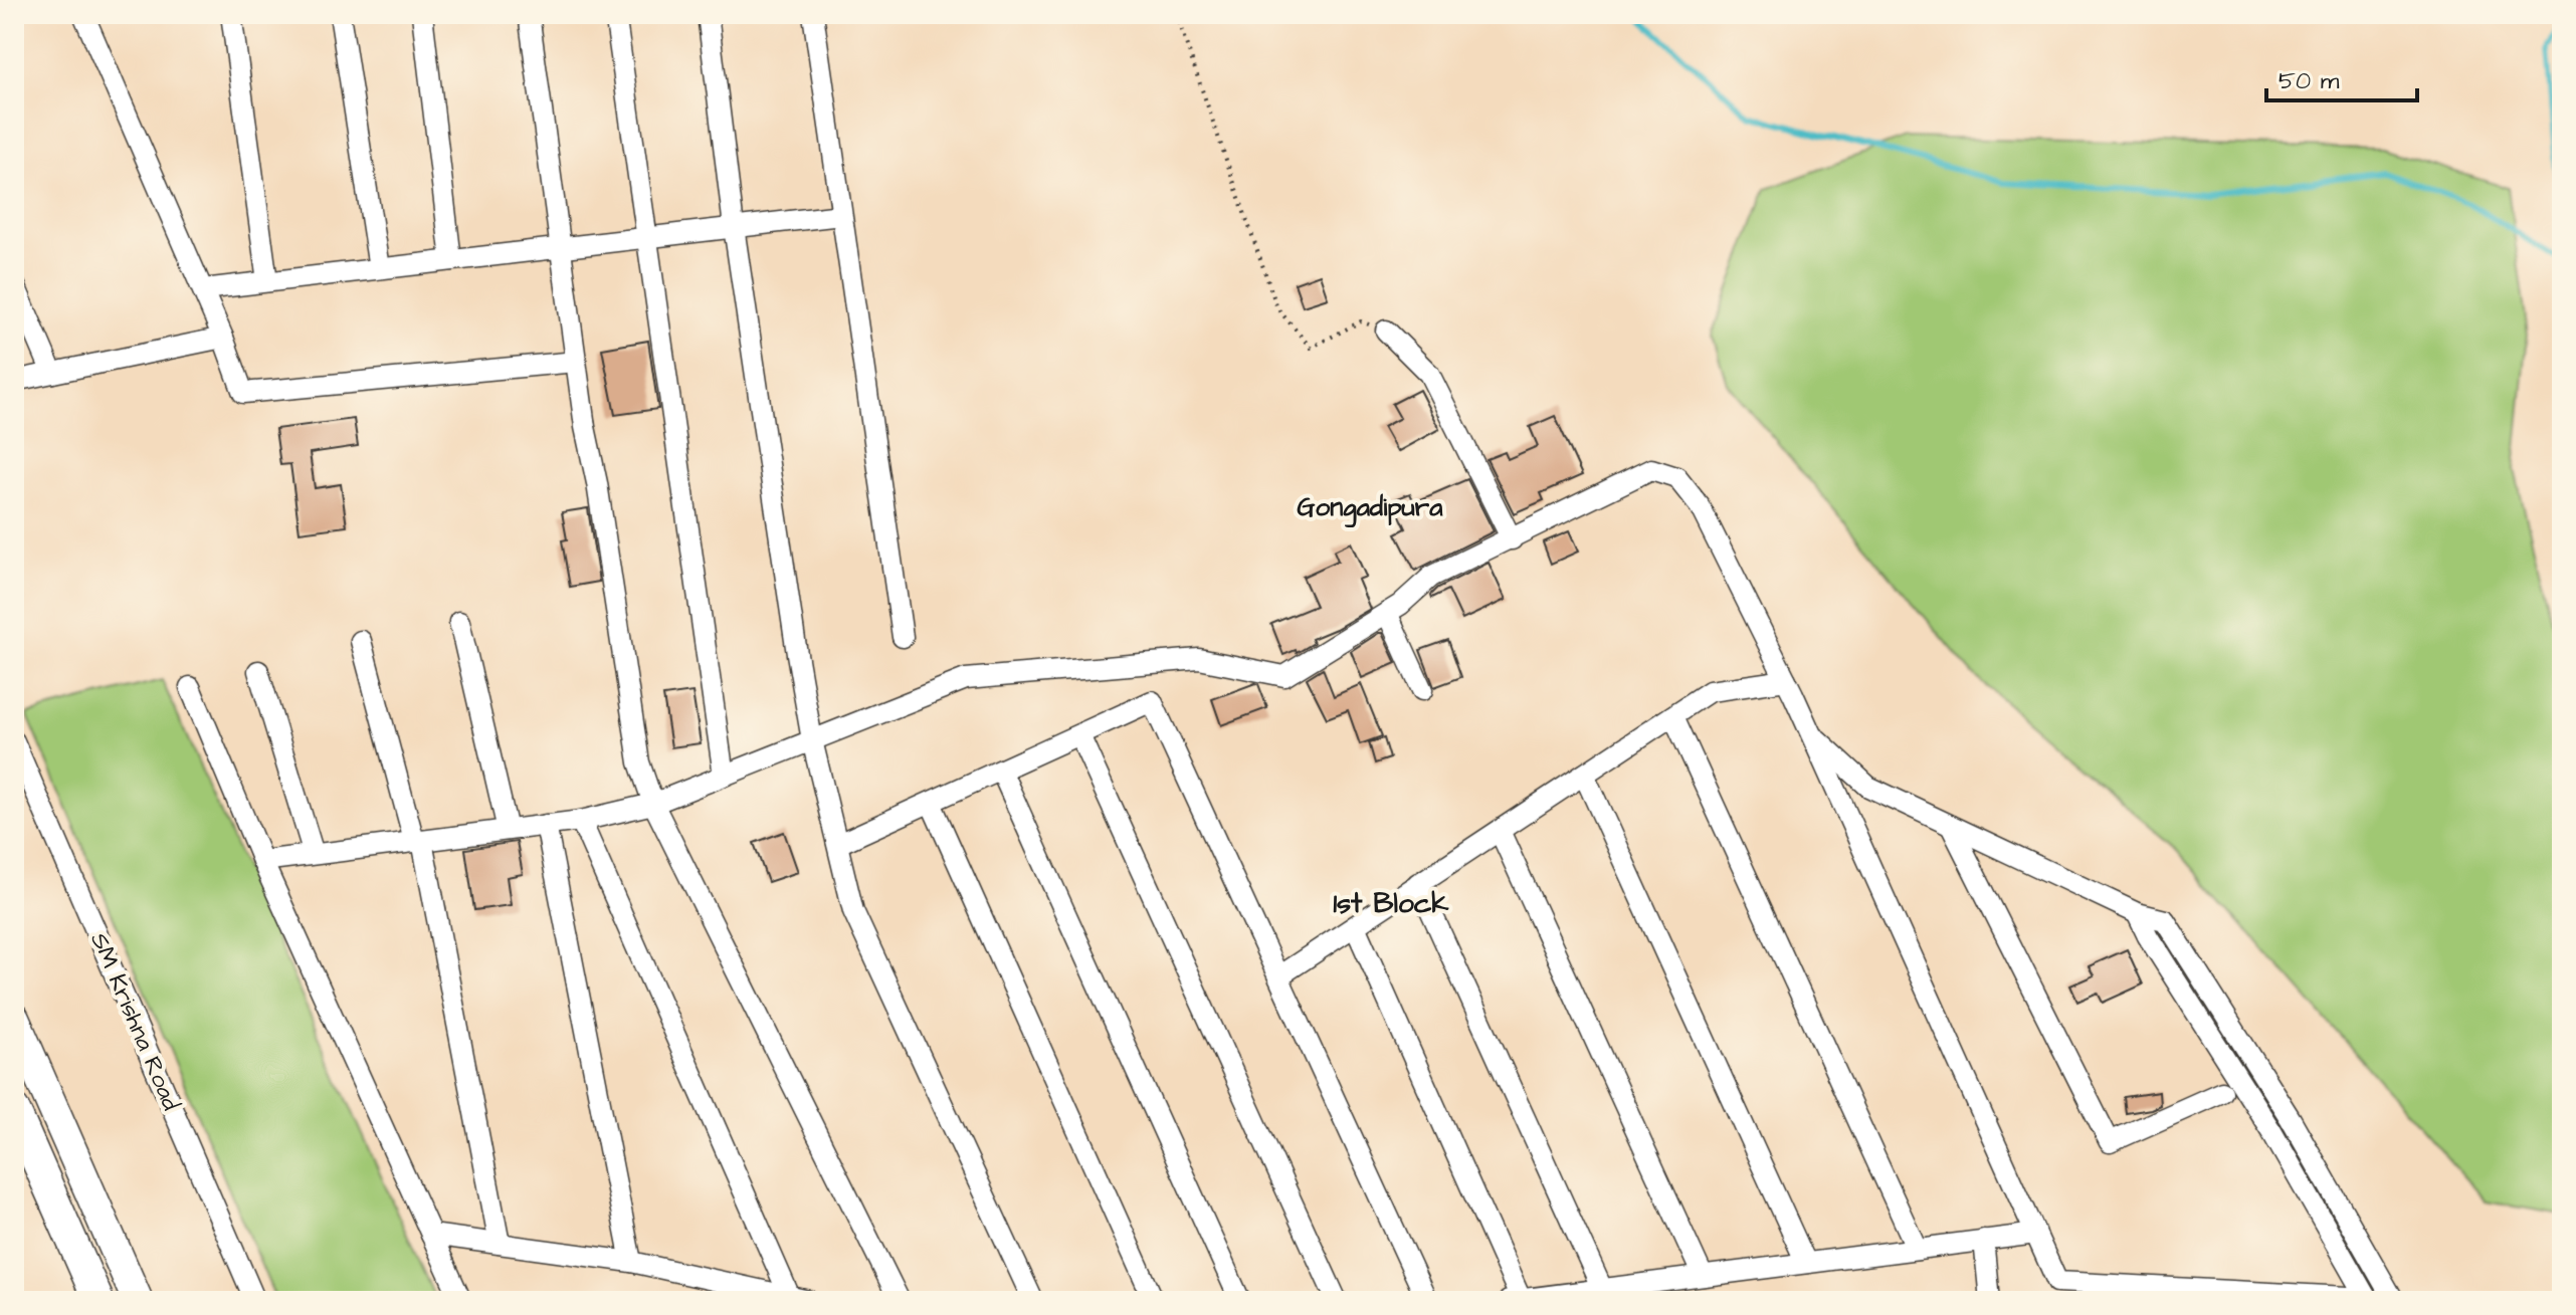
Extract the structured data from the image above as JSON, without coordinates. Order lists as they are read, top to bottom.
{
  "streets": {
    "street": ["SM Krishna Road"]
  },
  "districts": ["Gongadipura", "1st Block"],
  "scale_bar": "50 m"
}
